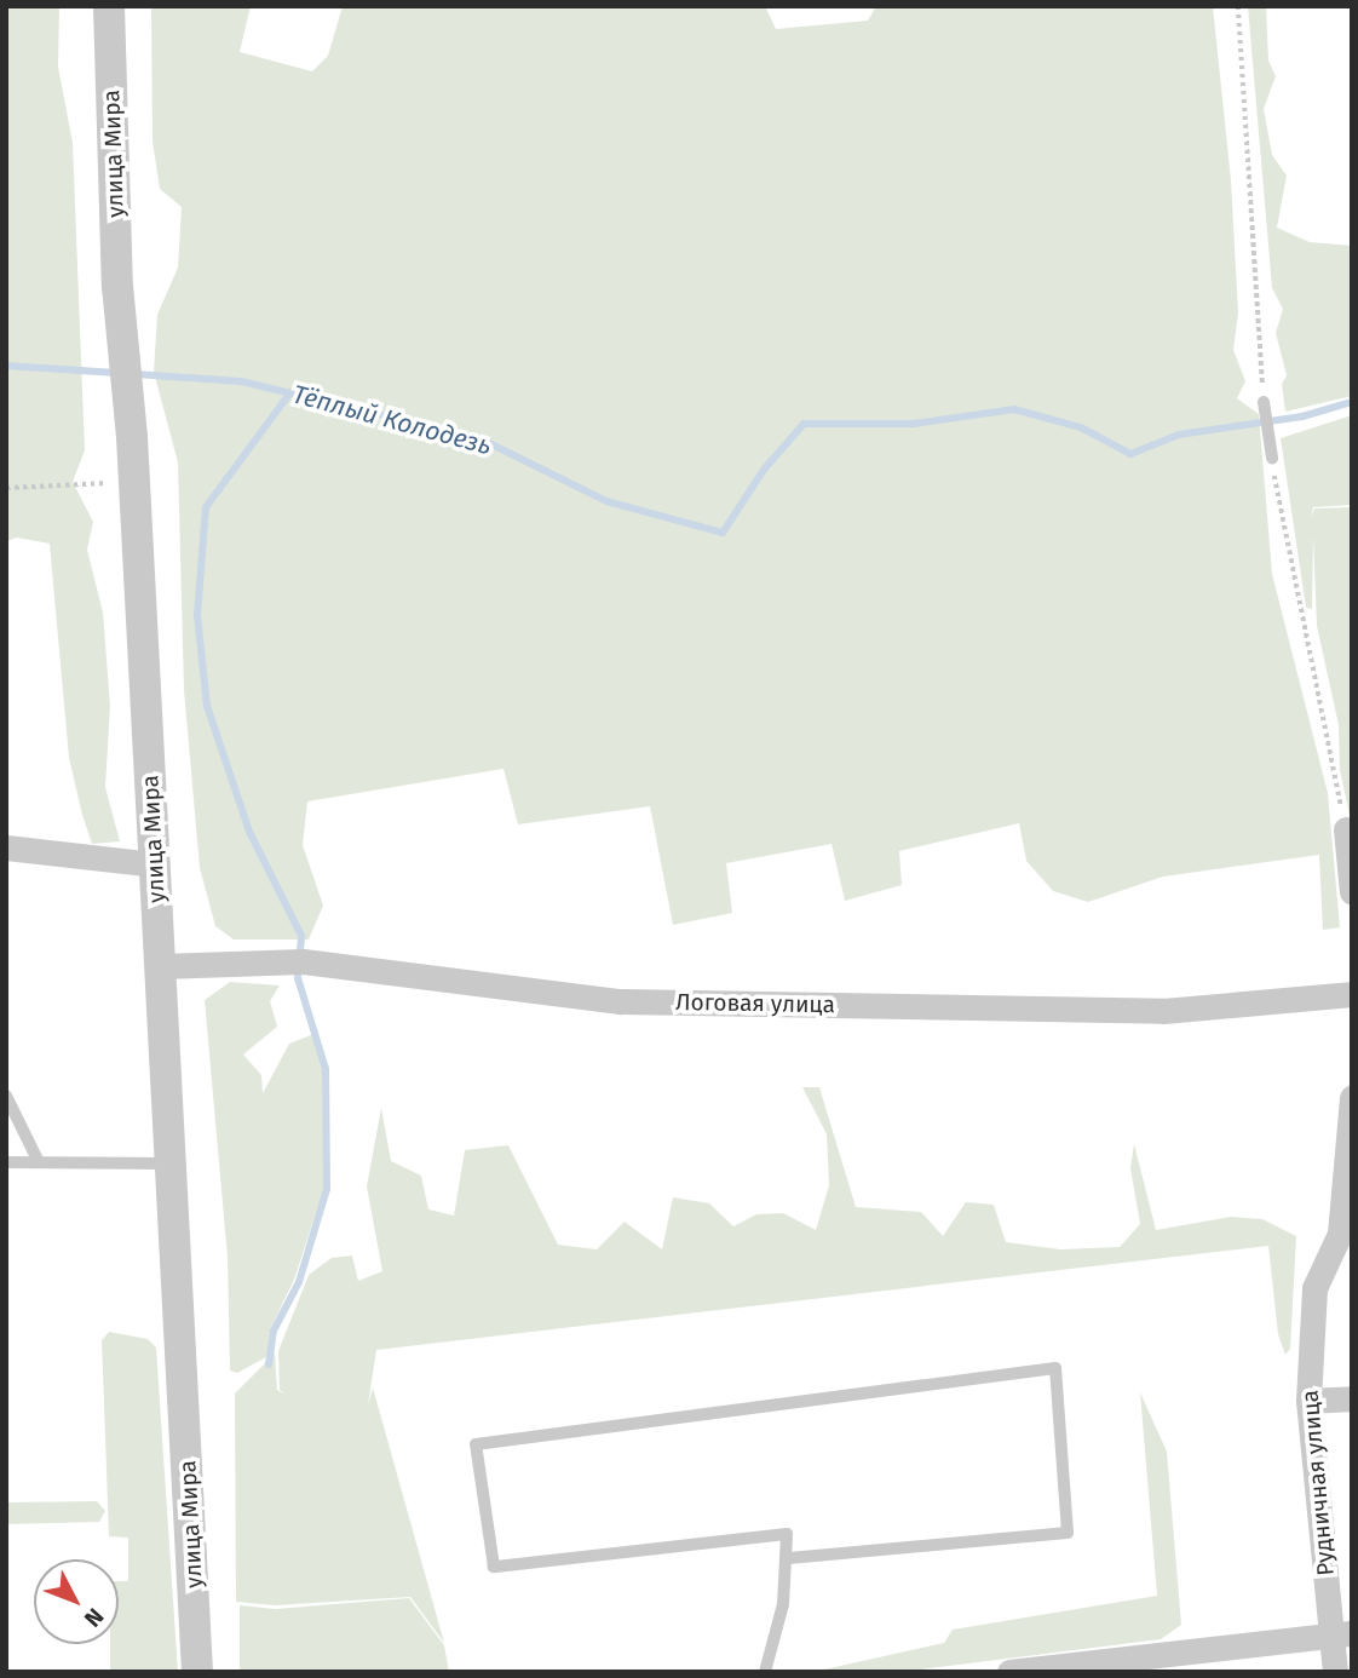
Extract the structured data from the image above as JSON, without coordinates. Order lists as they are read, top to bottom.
{
  "streets": {
    "street": ["улица Мира", "Логовая улица", "Рудничная улица"]
  },
  "crossings": [
    ["улица Мира", "Логовая улица"]
  ],
  "water": ["Тёплый Колодезь"],
  "north": "bottom right"
}
